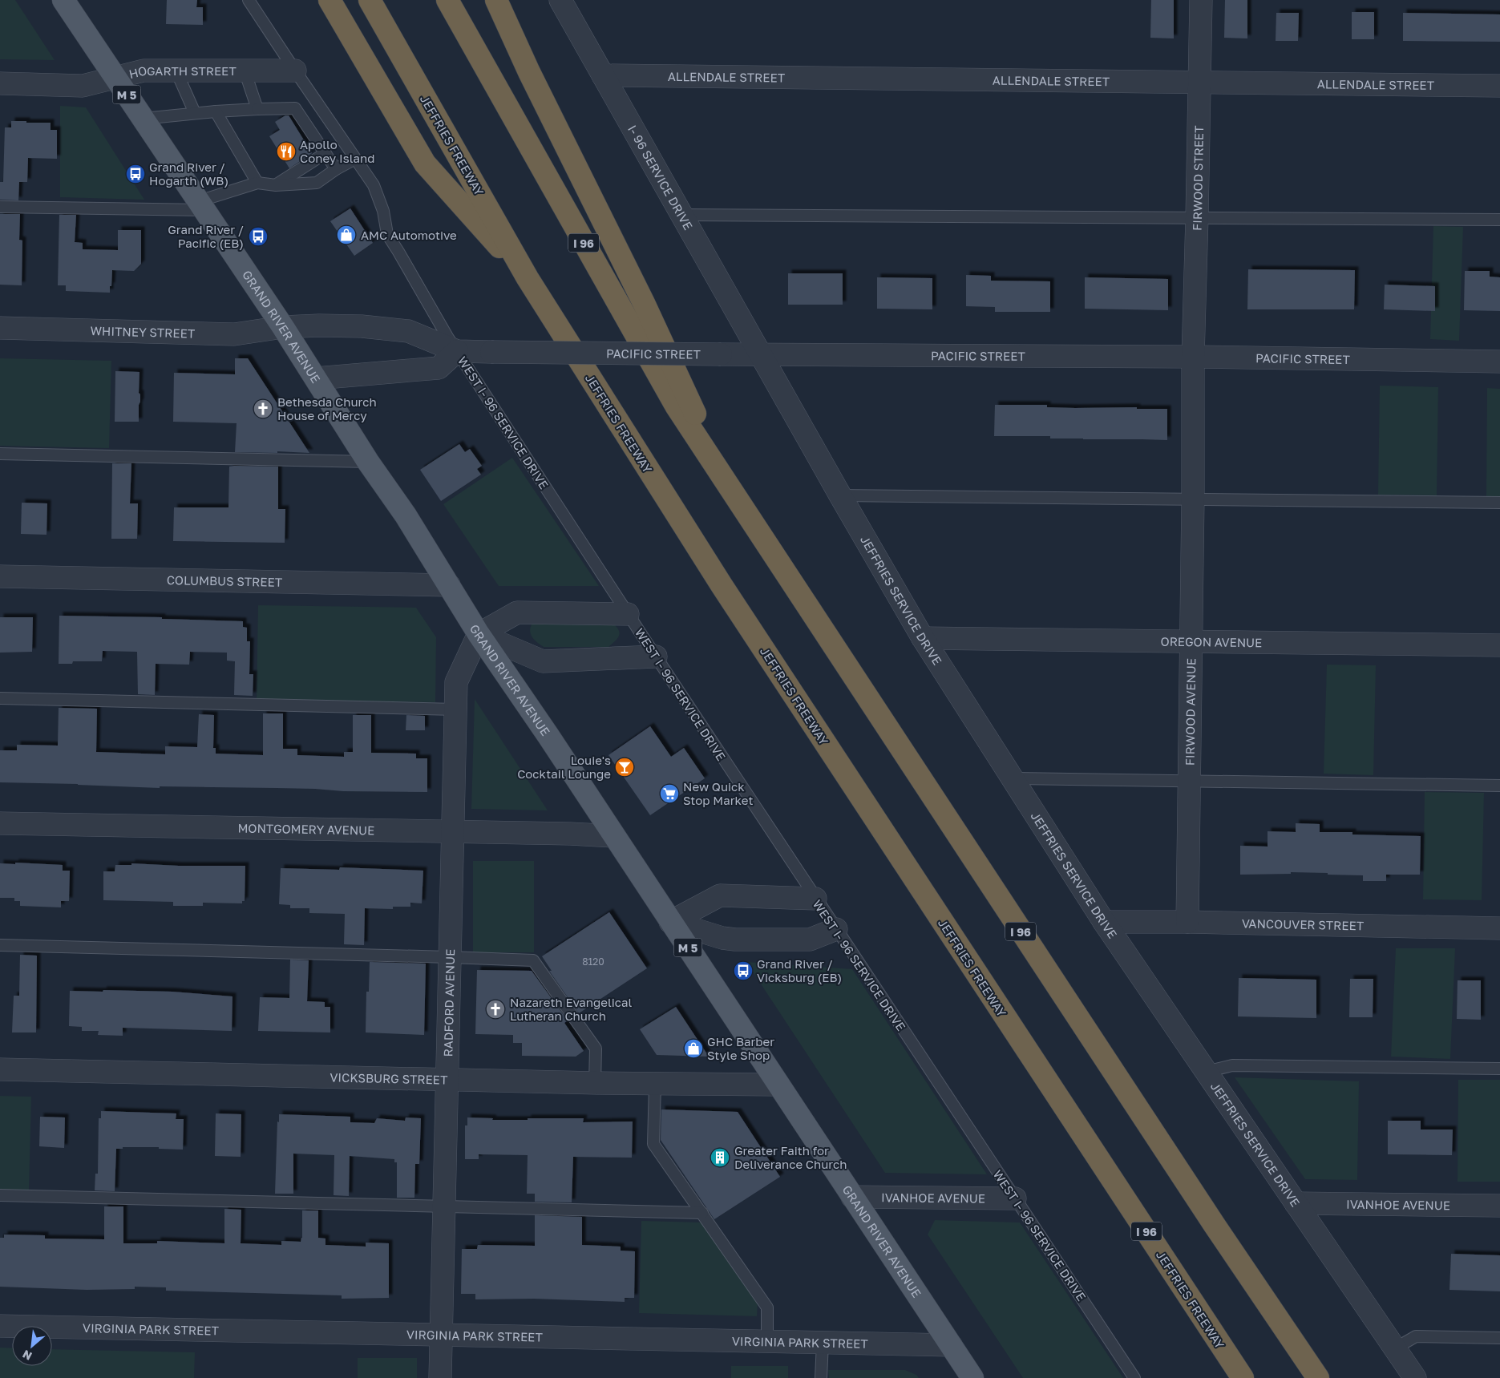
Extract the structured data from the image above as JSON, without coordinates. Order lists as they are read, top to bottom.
{
  "streets": {
    "highway": ["JEFFRIES FREEWAY", "I 96"],
    "main road": ["M 5", "GRAND RIVER AVENUE"],
    "street": [
      "HOGARTH STREET",
      "ALLENDALE STREET",
      "I- 96 SERVICE DRIVE",
      "FIRWOOD STREET",
      "WHITNEY STREET",
      "PACIFIC STREET",
      "COLUMBUS STREET",
      "JEFFRIES SERVICE DRIVE",
      "OREGON AVENUE",
      "FIRWOOD AVENUE",
      "MONTGOMERY AVENUE",
      "VANCOUVER STREET",
      "RADFORD AVENUE",
      "VICKSBURG STREET",
      "IVANHOE AVENUE",
      "VIRGINIA PARK STREET"
    ],
    "lane": ["WEST I- 96 SERVICE DRIVE"]
  },
  "crossings": [
    ["HOGARTH STREET", "GRAND RIVER AVENUE"],
    ["HOGARTH STREET", "WEST I- 96 SERVICE DRIVE"],
    ["ALLENDALE STREET", "I- 96 SERVICE DRIVE"],
    ["ALLENDALE STREET", "FIRWOOD STREET"],
    ["I- 96 SERVICE DRIVE", "PACIFIC STREET"],
    ["I- 96 SERVICE DRIVE", "JEFFRIES SERVICE DRIVE"],
    ["FIRWOOD STREET", "PACIFIC STREET"],
    ["FIRWOOD STREET", "FIRWOOD AVENUE"],
    ["GRAND RIVER AVENUE", "WHITNEY STREET"],
    ["GRAND RIVER AVENUE", "PACIFIC STREET"],
    ["GRAND RIVER AVENUE", "COLUMBUS STREET"],
    ["GRAND RIVER AVENUE", "MONTGOMERY AVENUE"],
    ["GRAND RIVER AVENUE", "RADFORD AVENUE"],
    ["GRAND RIVER AVENUE", "VICKSBURG STREET"],
    ["GRAND RIVER AVENUE", "IVANHOE AVENUE"],
    ["GRAND RIVER AVENUE", "VIRGINIA PARK STREET"],
    ["WHITNEY STREET", "PACIFIC STREET"],
    ["PACIFIC STREET", "WEST I- 96 SERVICE DRIVE"],
    ["PACIFIC STREET", "JEFFRIES SERVICE DRIVE"],
    ["PACIFIC STREET", "FIRWOOD AVENUE"],
    ["WEST I- 96 SERVICE DRIVE", "IVANHOE AVENUE"],
    ["JEFFRIES SERVICE DRIVE", "OREGON AVENUE"],
    ["JEFFRIES SERVICE DRIVE", "VANCOUVER STREET"],
    ["JEFFRIES SERVICE DRIVE", "IVANHOE AVENUE"],
    ["OREGON AVENUE", "FIRWOOD AVENUE"],
    ["FIRWOOD AVENUE", "VANCOUVER STREET"],
    ["MONTGOMERY AVENUE", "RADFORD AVENUE"],
    ["RADFORD AVENUE", "VICKSBURG STREET"],
    ["RADFORD AVENUE", "VIRGINIA PARK STREET"]
  ],
  "places": {
    "restaurant": ["Apollo Coney Island"],
    "bus stop": ["Grand River / Hogarth (WB)", "Grand River / Pacific (EB)", "Grand River / Vicksburg (EB)"],
    "shop": ["AMC Automotive", "GHC Barber Style Shop"],
    "church": ["Bethesda Church House of Mercy", "Nazareth Evangelical Lutheran Church"],
    "bar": ["Louie's Cocktail Lounge"],
    "supermarket": ["New Quick Stop Market"],
    "building": ["Greater Faith for Deliverance Church"]
  },
  "house_numbers": ["8120"],
  "north": "bottom left"
}
